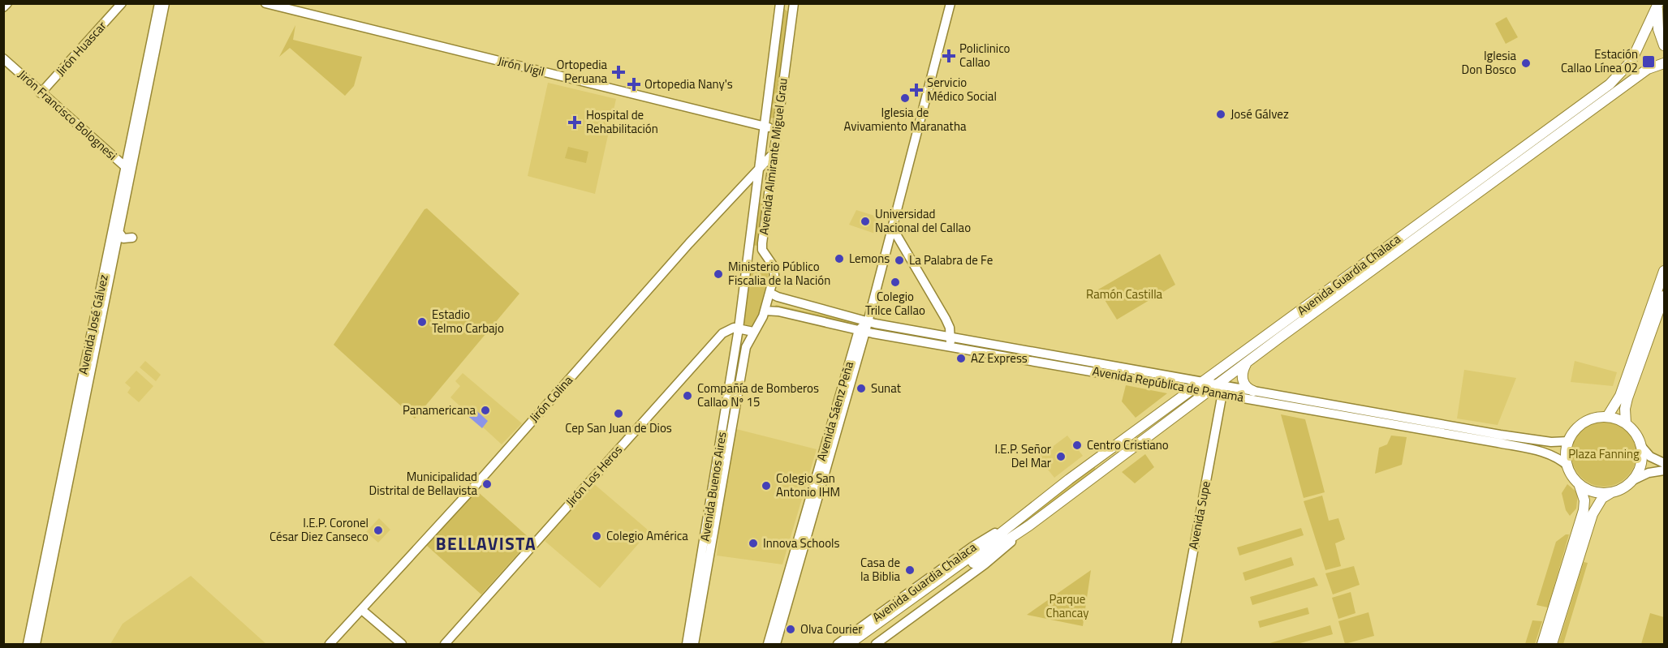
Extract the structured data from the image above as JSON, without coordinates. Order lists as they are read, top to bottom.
{
  "streets": {
    "main road": [
      "Jirón Huascar",
      "Jirón Vigil",
      "Jirón Francisco Bolognesi",
      "Avenida Almirante Miguel Grau",
      "Avenida Guardia Chalaca",
      "Avenida José Gálvez",
      "Avenida República de Panamá",
      "Jirón Colina",
      "Avenida Sáenz Peña",
      "Jirón Los Heros",
      "Avenida Buenos Aires",
      "Avenida Supe"
    ]
  },
  "crossings": [
    ["Jirón Huascar", "Jirón Francisco Bolognesi"],
    ["Jirón Vigil", "Avenida Almirante Miguel Grau"],
    ["Jirón Francisco Bolognesi", "Avenida José Gálvez"],
    ["Avenida Almirante Miguel Grau", "Avenida República de Panamá"],
    ["Avenida Almirante Miguel Grau", "Jirón Colina"],
    ["Avenida Almirante Miguel Grau", "Jirón Los Heros"],
    ["Avenida Almirante Miguel Grau", "Avenida Buenos Aires"],
    ["Avenida Guardia Chalaca", "Avenida República de Panamá"],
    ["Avenida Guardia Chalaca", "Avenida Supe"],
    ["Avenida República de Panamá", "Avenida Sáenz Peña"],
    ["Avenida República de Panamá", "Avenida Supe"],
    ["Jirón Los Heros", "Avenida Buenos Aires"]
  ],
  "districts": ["BELLAVISTA"],
  "parks": ["Ramón Castilla", "Plaza Fanning", "Parque Chancay"],
  "places": {
    "health": [
      "Policlinico Callao",
      "Ortopedia Peruana",
      "Ortopedia Nany's",
      "Servicio Médico Social",
      "Hospital de Rehabilitación"
    ],
    "transit": ["Estación Callao Línea 02"],
    "other": [
      "Iglesia Don Bosco",
      "Iglesia de Avivamiento Maranatha",
      "José Gálvez",
      "Universidad Nacional del Callao",
      "Lemons",
      "La Palabra de Fe",
      "Ministerio Público Fiscalia de la Nación",
      "Colegio Trilce Callao",
      "Estadio Telmo Carbajo",
      "AZ Express",
      "Sunat",
      "Compañía de Bomberos Callao Nº 15",
      "Panamericana",
      "Cep San Juan de Dios",
      "Centro Cristiano",
      "I.E.P. Señor Del Mar",
      "Municipalidad Distrital de Bellavista",
      "Colegio San Antonio IHM",
      "I.E.P. Coronel César Diez Canseco",
      "Colegio América",
      "Innova Schools",
      "Casa de la Biblia",
      "Olva Courier"
    ]
  }
}
